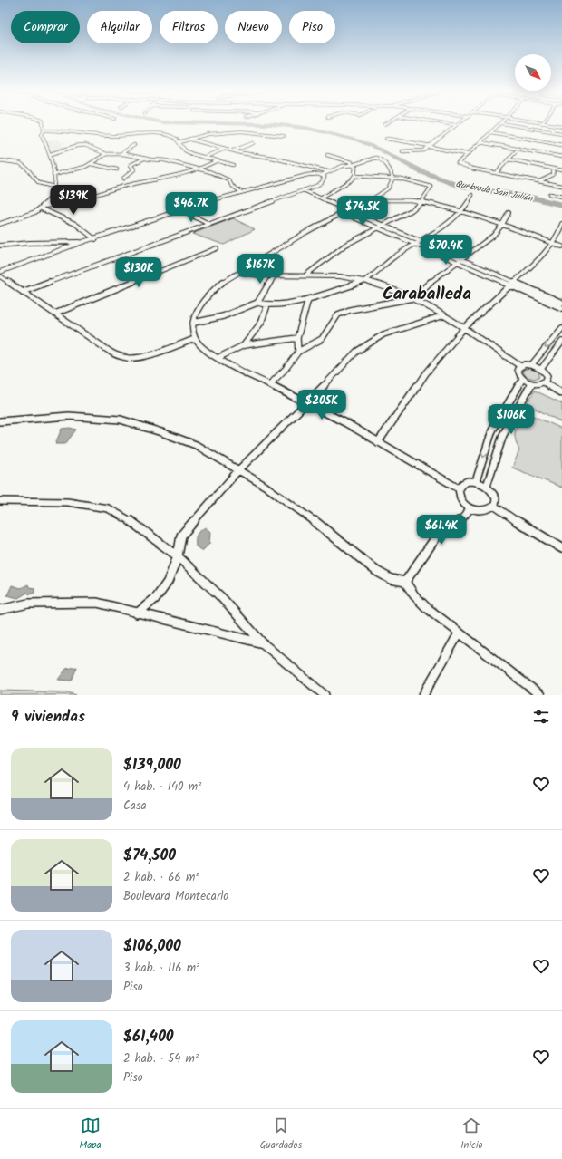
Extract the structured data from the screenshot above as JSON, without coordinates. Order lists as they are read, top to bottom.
{
  "districts": ["Caraballeda"],
  "water": ["Quebrada San Julián"],
  "north": "bottom right",
  "page": {
    "chip": [
      "Comprar",
      "Alquilar",
      "Filtros",
      "Nuevo",
      "Piso"
    ],
    "price": [
      "$139K",
      "$46.7K",
      "$74.5K",
      "$70.4K",
      "$167K",
      "$130K",
      "$205K",
      "$106K",
      "$61.4K"
    ],
    "heading": "9 viviendas",
    "list": [
      {
        "name": "$139,000",
        "note": "4 hab. · 140 m² · Casa"
      },
      {
        "name": "$74,500",
        "note": "2 hab. · 66 m² · Boulevard Montecarlo"
      },
      {
        "name": "$106,000",
        "note": "3 hab. · 116 m² · Piso"
      },
      {
        "name": "$61,400",
        "note": "2 hab. · 54 m² · Piso"
      }
    ],
    "tabs": ["Mapa", "Guardados", "Inicio"]
  }
}
